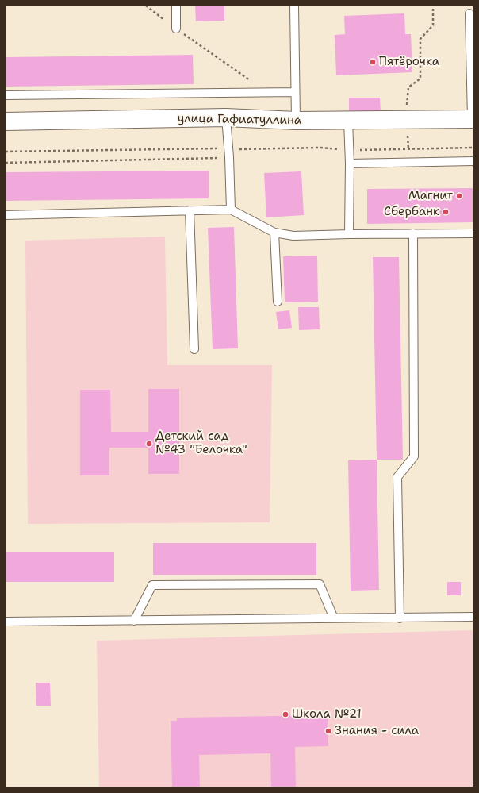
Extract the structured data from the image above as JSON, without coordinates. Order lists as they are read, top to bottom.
{
  "streets": {
    "street": ["улица Гафиатуллина"]
  },
  "places": [
    "Пятёрочка",
    "Магнит",
    "Сбербанк",
    "Детский сад №43 \"Белочка\"",
    "Школа №21",
    "Знания - сила"
  ]
}
